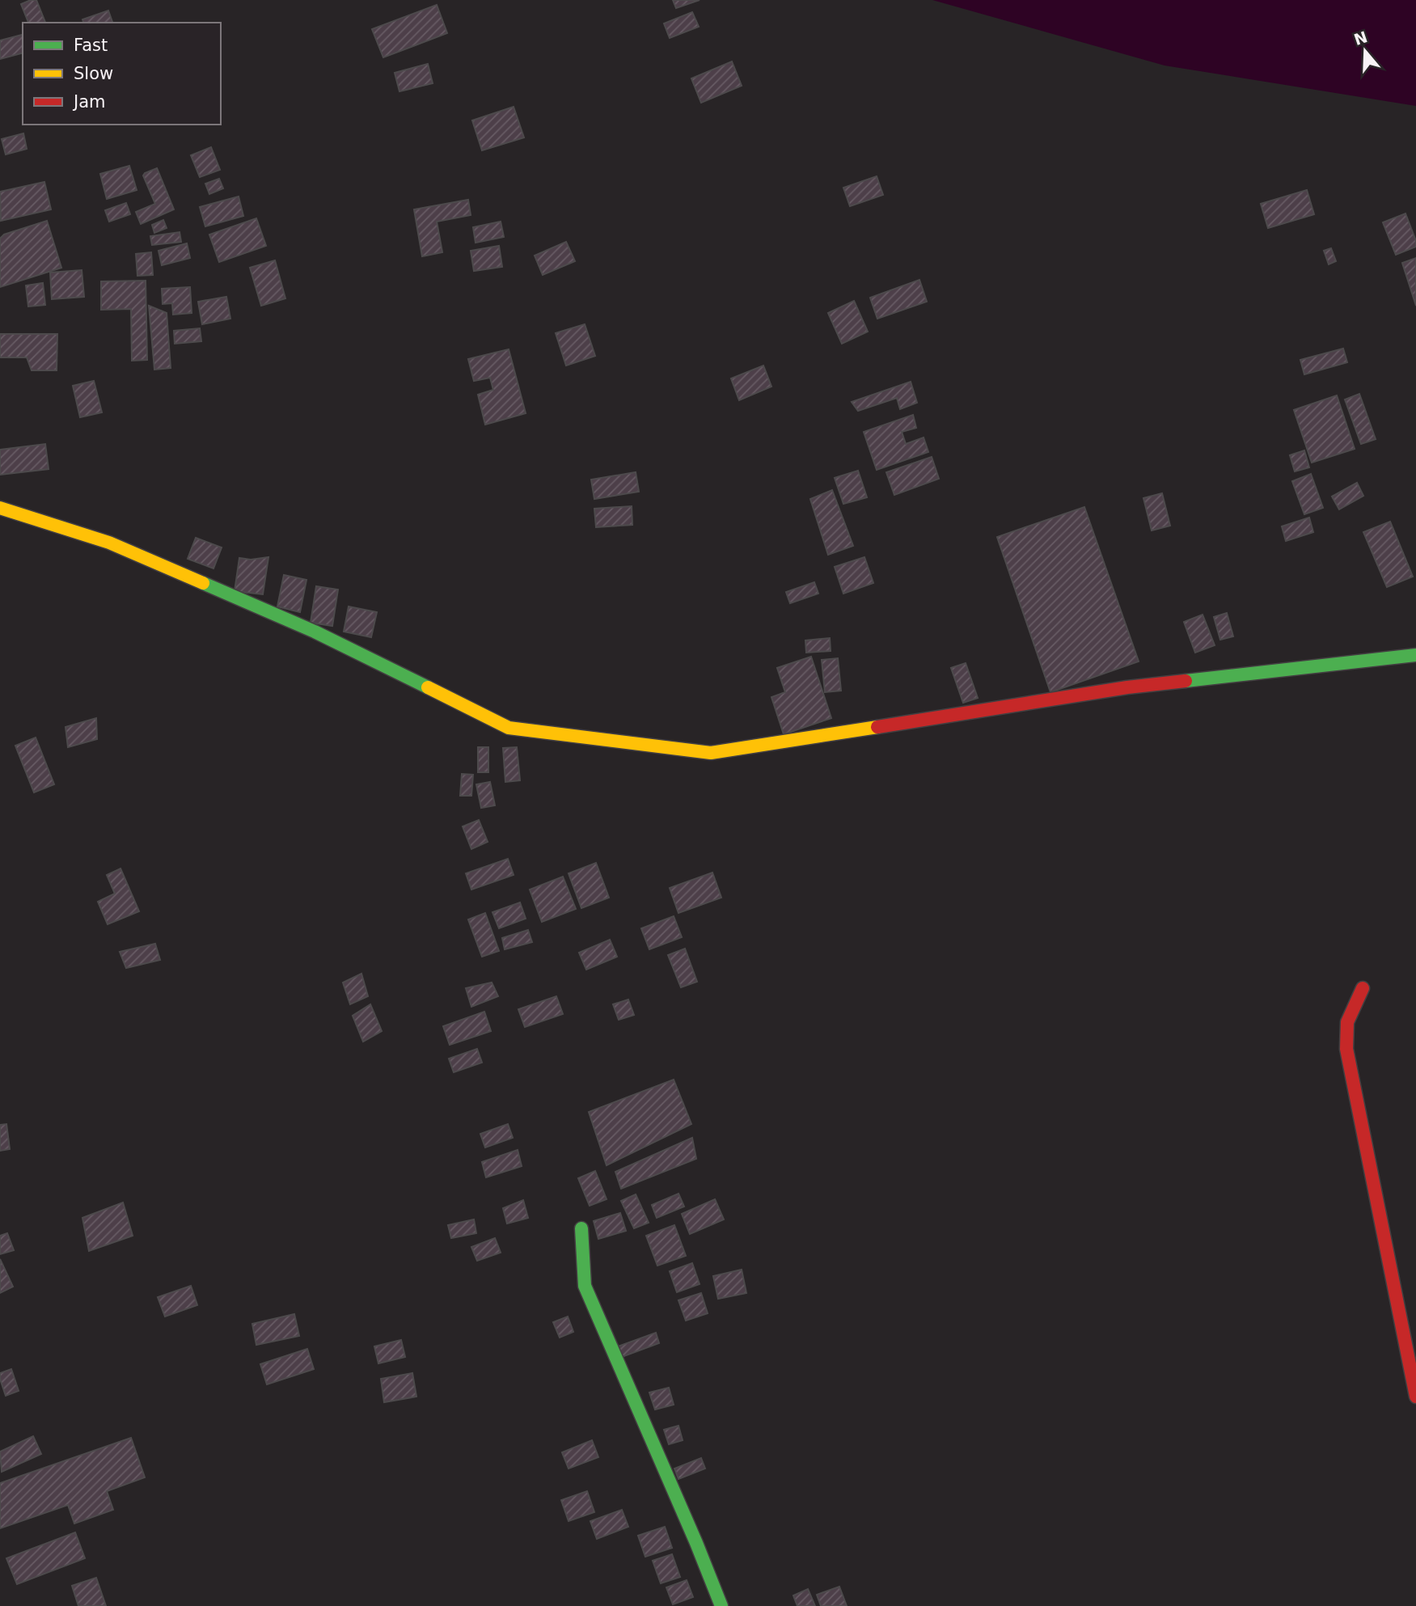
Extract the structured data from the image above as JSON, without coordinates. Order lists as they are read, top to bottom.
{
  "legend": ["Fast", "Slow", "Jam"],
  "north": "top"
}
